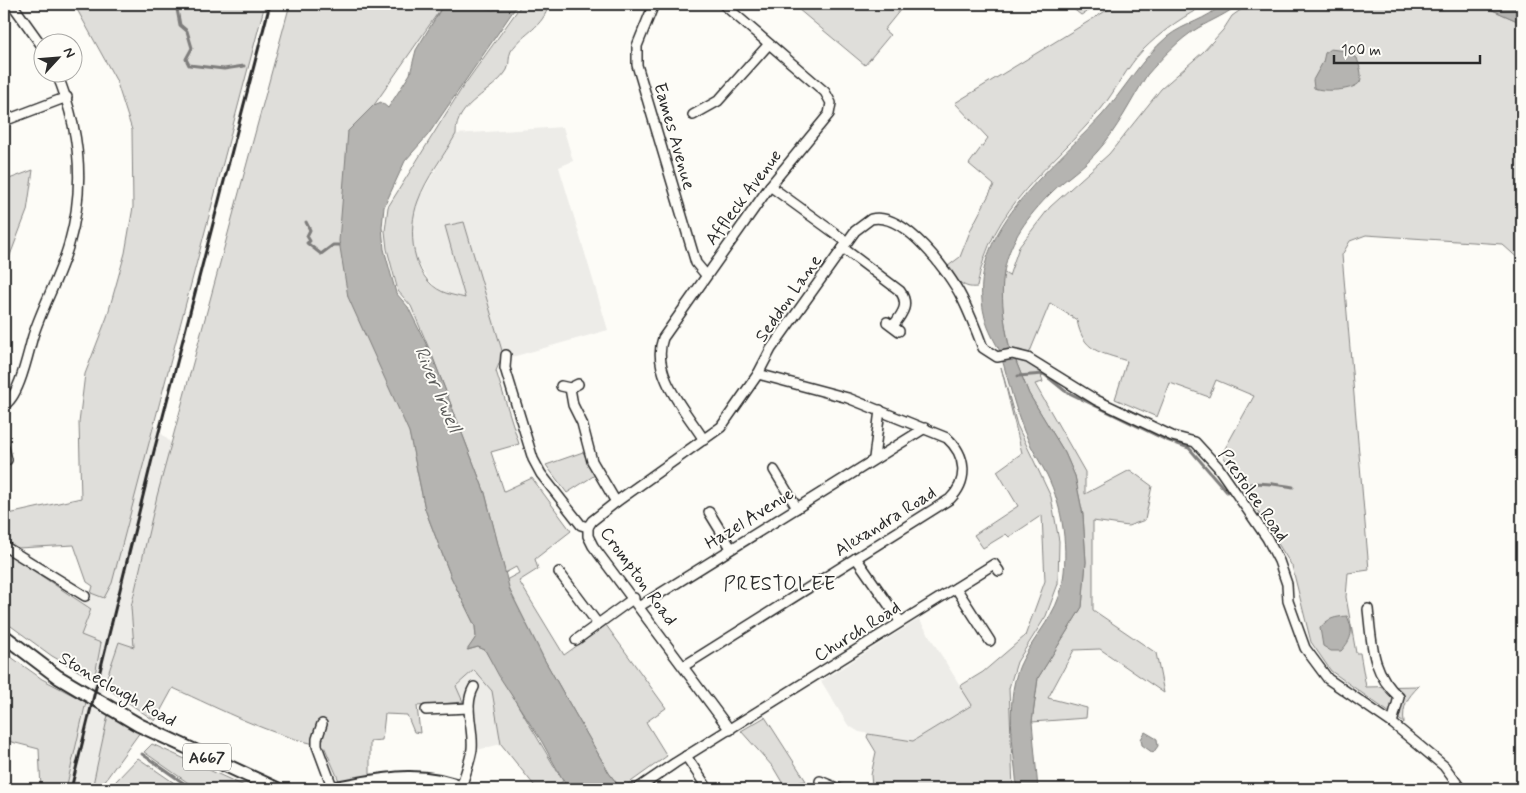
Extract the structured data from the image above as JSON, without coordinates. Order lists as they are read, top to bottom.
{
  "streets": {
    "main road": ["Stoneclough Road", "A667"],
    "street": [
      "Eames Avenue",
      "Affleck Avenue",
      "Seddon Lane",
      "Prestolee Road",
      "Hazel Avenue",
      "Alexandra Road",
      "Crompton Road",
      "Church Road"
    ]
  },
  "crossings": [
    ["Eames Avenue", "Affleck Avenue"],
    ["Affleck Avenue", "Seddon Lane"],
    ["Seddon Lane", "Prestolee Road"],
    ["Seddon Lane", "Alexandra Road"],
    ["Seddon Lane", "Crompton Road"],
    ["Hazel Avenue", "Alexandra Road"],
    ["Hazel Avenue", "Crompton Road"],
    ["Alexandra Road", "Crompton Road"],
    ["Crompton Road", "Church Road"]
  ],
  "districts": ["PRESTOLEE"],
  "water": ["River Irwell"],
  "scale_bar": "100 m",
  "north": "top right"
}
